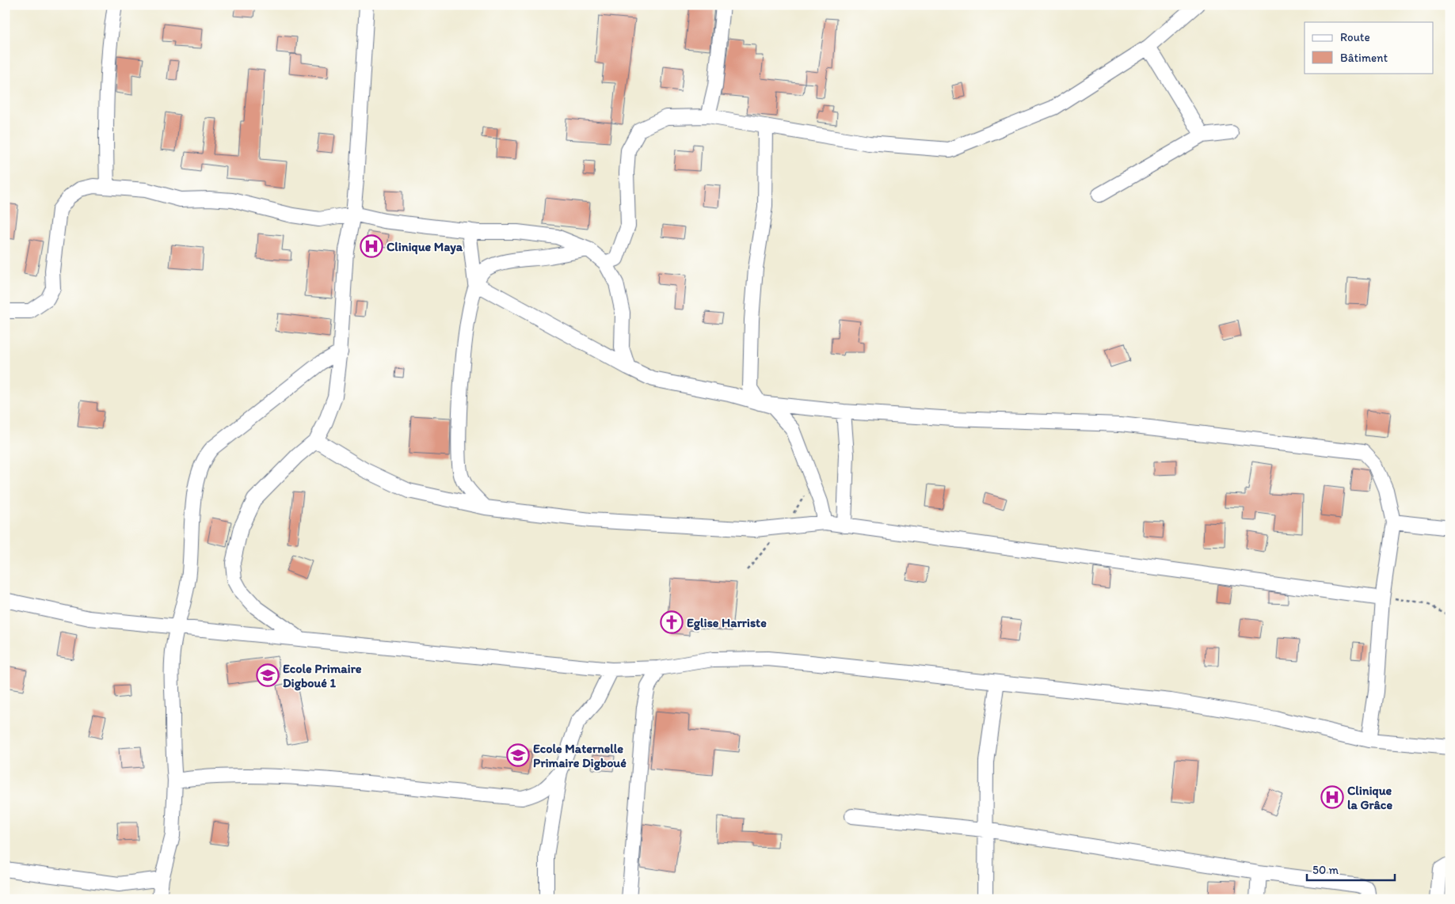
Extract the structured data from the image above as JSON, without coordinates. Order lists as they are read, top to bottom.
{
  "places": {
    "hospital": ["Clinique Maya", "Clinique la Grâce"],
    "church": ["Eglise Harriste"],
    "school or university": ["Ecole Primaire Digboué 1", "Ecole Maternelle Primaire Digboué"]
  },
  "legend": ["Route", "Bâtiment"],
  "scale_bar": "50 m"
}
